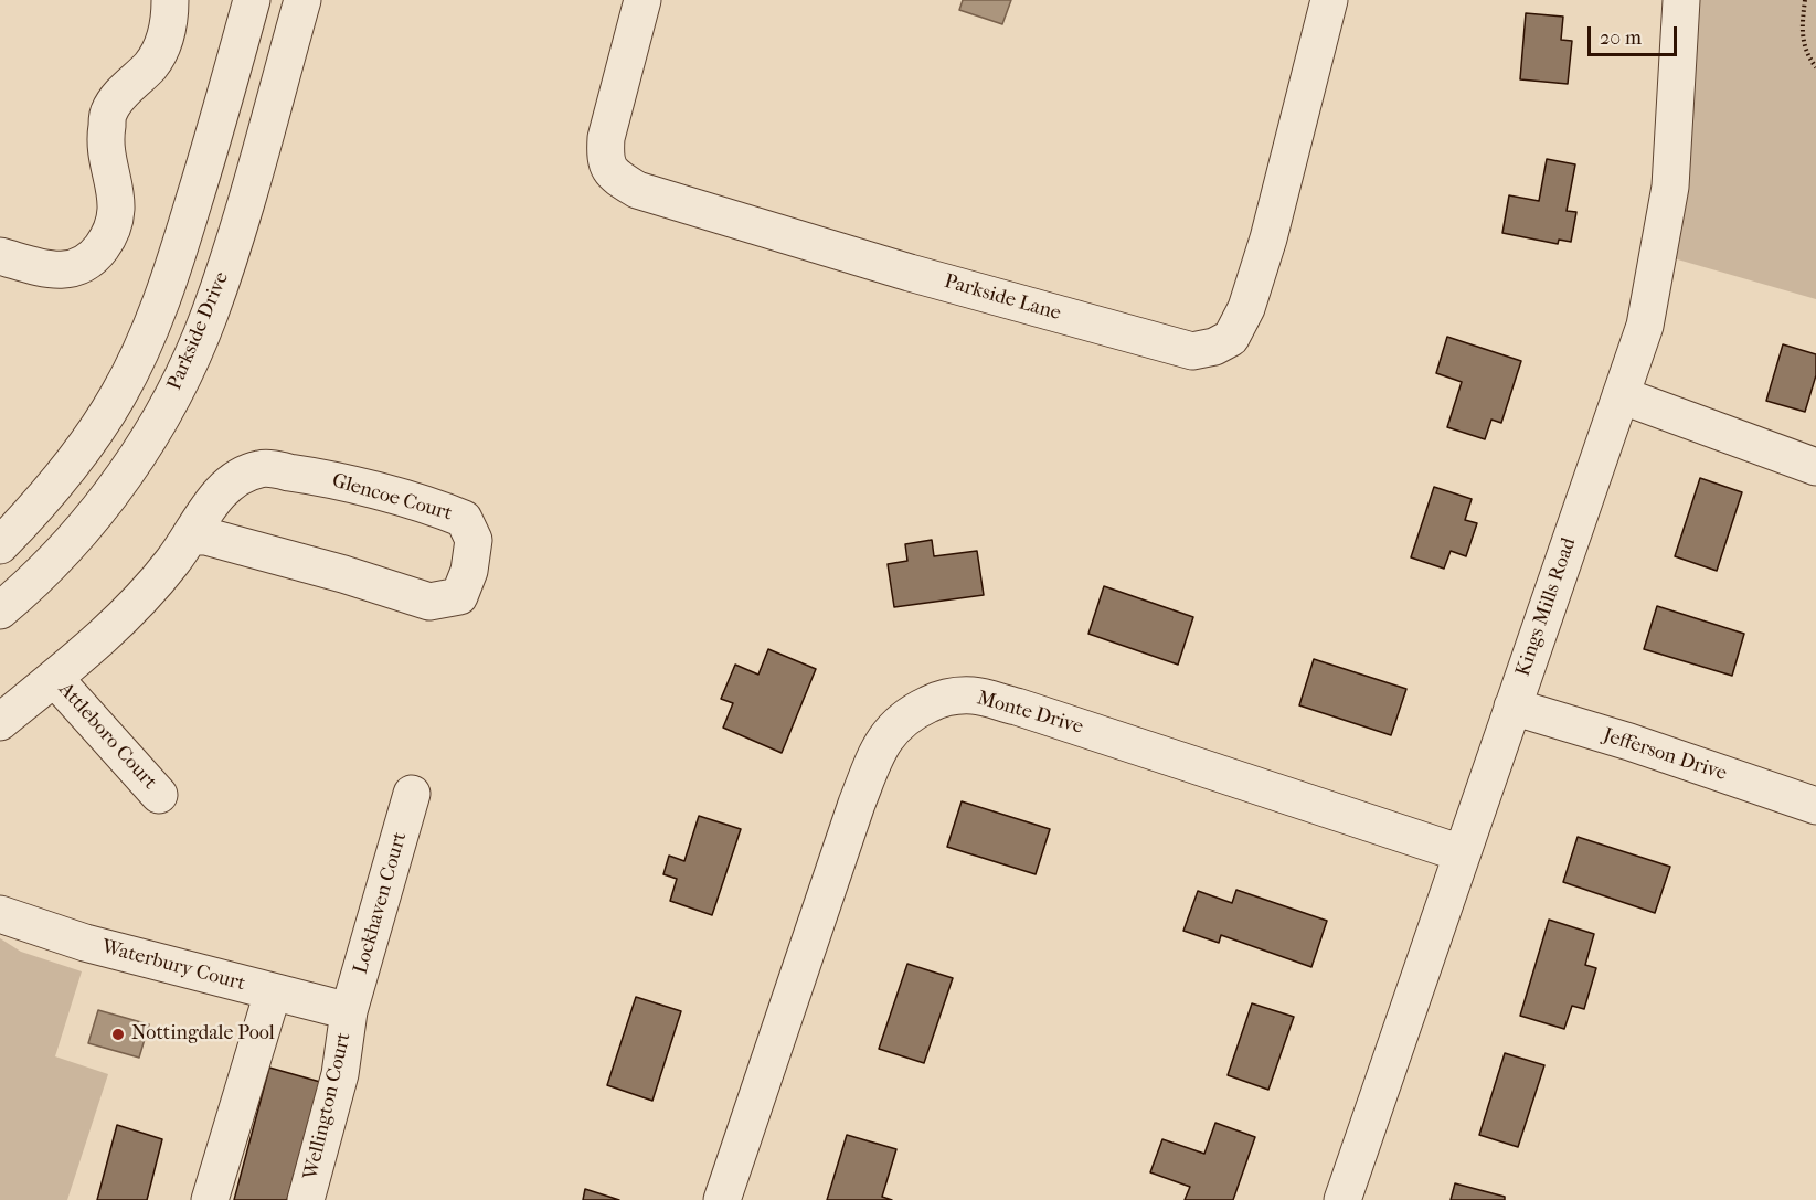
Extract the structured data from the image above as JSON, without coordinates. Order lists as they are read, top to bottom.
{
  "streets": {
    "street": [
      "Parkside Lane",
      "Parkside Drive",
      "Glencoe Court",
      "Kings Mills Road",
      "Monte Drive",
      "Attleboro Court",
      "Jefferson Drive",
      "Lockhaven Court",
      "Waterbury Court",
      "Wellington Court"
    ]
  },
  "crossings": [
    ["Glencoe Court", "Attleboro Court"],
    ["Kings Mills Road", "Monte Drive"],
    ["Kings Mills Road", "Jefferson Drive"],
    ["Lockhaven Court", "Waterbury Court"],
    ["Lockhaven Court", "Wellington Court"],
    ["Waterbury Court", "Wellington Court"]
  ],
  "places": ["Nottingdale Pool"],
  "scale_bar": "20 m"
}
